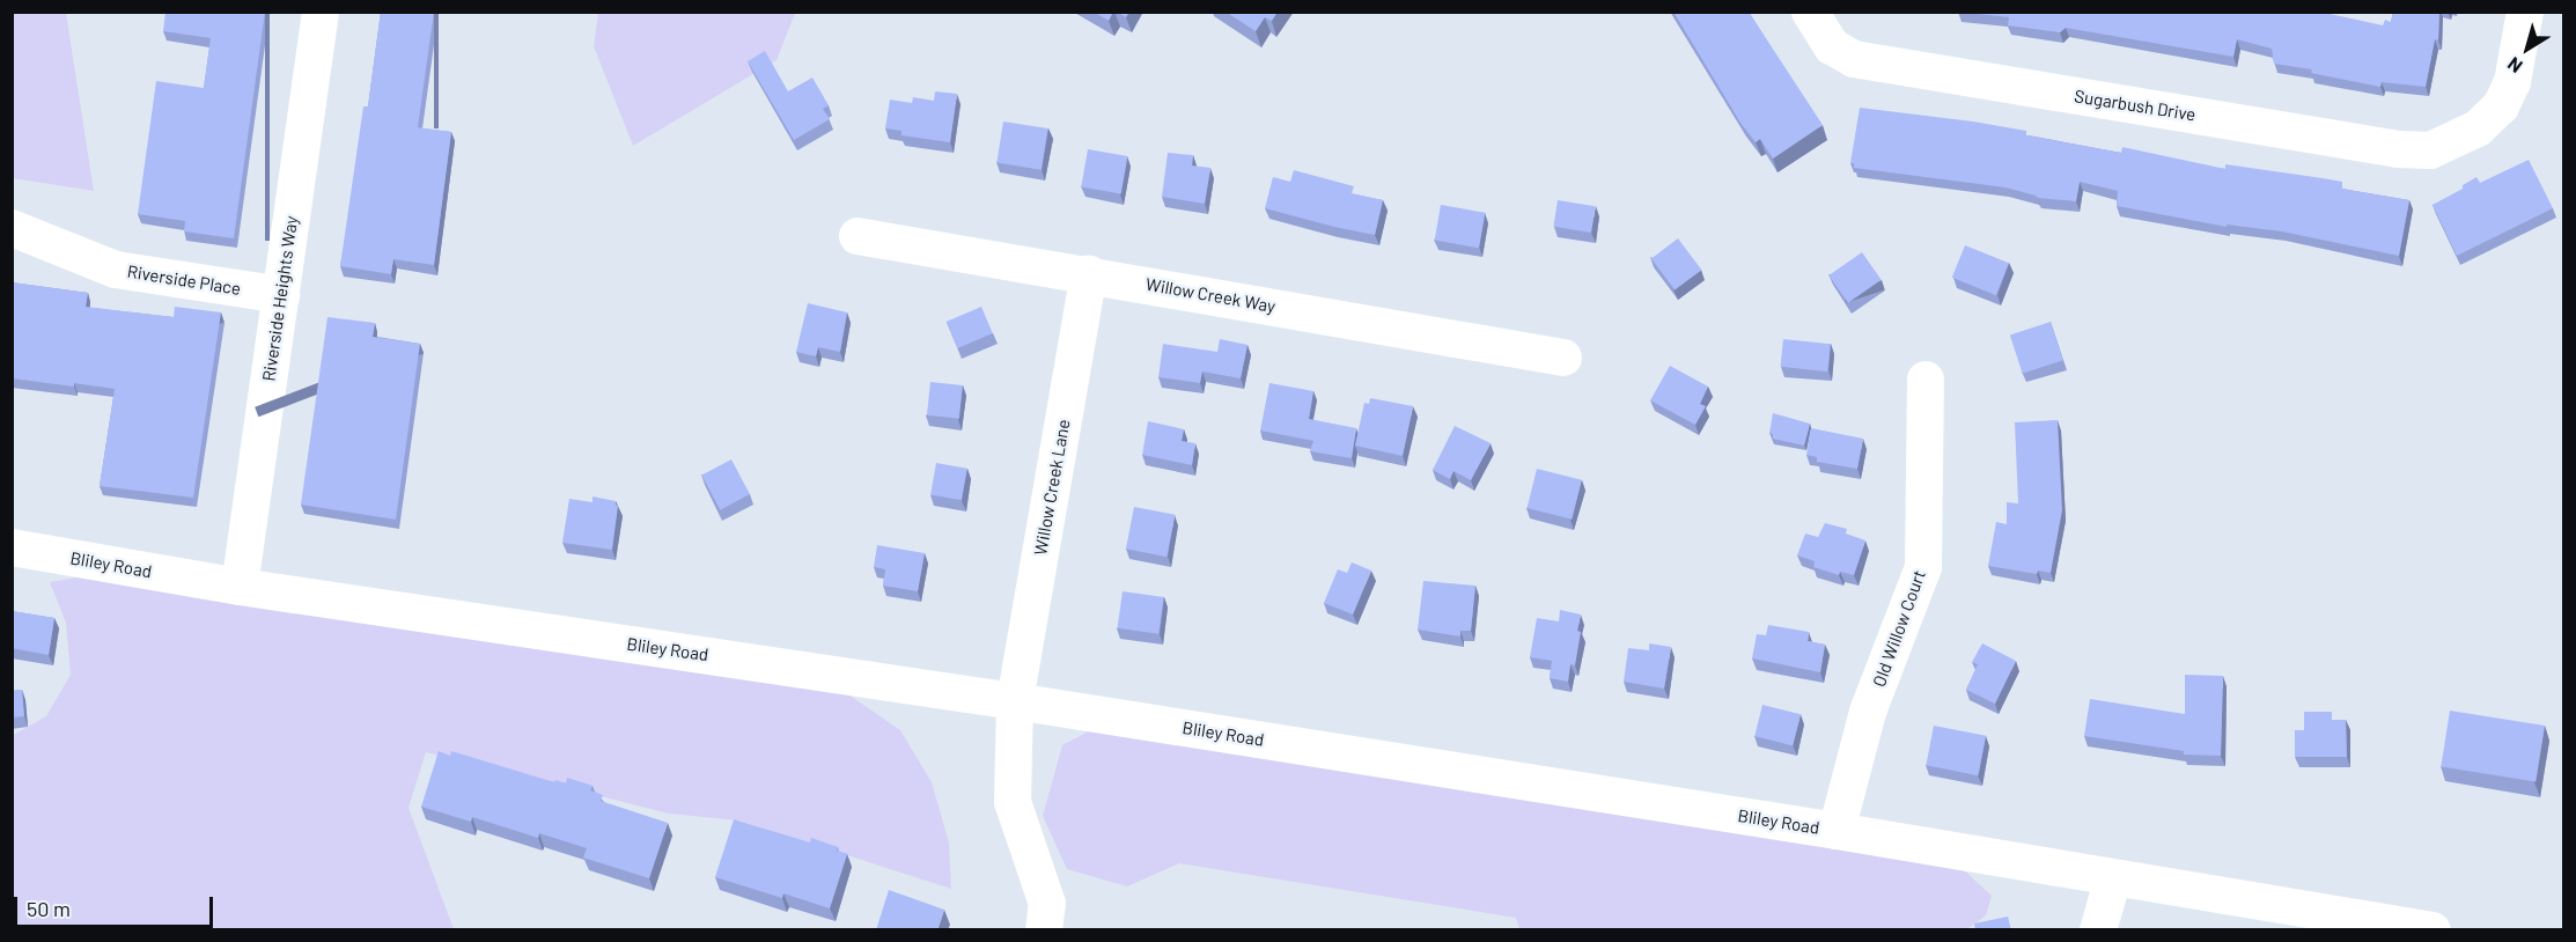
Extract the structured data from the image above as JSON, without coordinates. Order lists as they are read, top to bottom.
{
  "streets": {
    "street": [
      "Sugarbush Drive",
      "Riverside Place",
      "Willow Creek Way",
      "Riverside Heights Way",
      "Willow Creek Lane",
      "Bliley Road",
      "Old Willow Court"
    ]
  },
  "crossings": [
    ["Riverside Place", "Riverside Heights Way"],
    ["Willow Creek Way", "Willow Creek Lane"],
    ["Riverside Heights Way", "Bliley Road"],
    ["Willow Creek Lane", "Bliley Road"],
    ["Bliley Road", "Old Willow Court"]
  ],
  "scale_bar": "50 m",
  "north": "bottom left"
}
